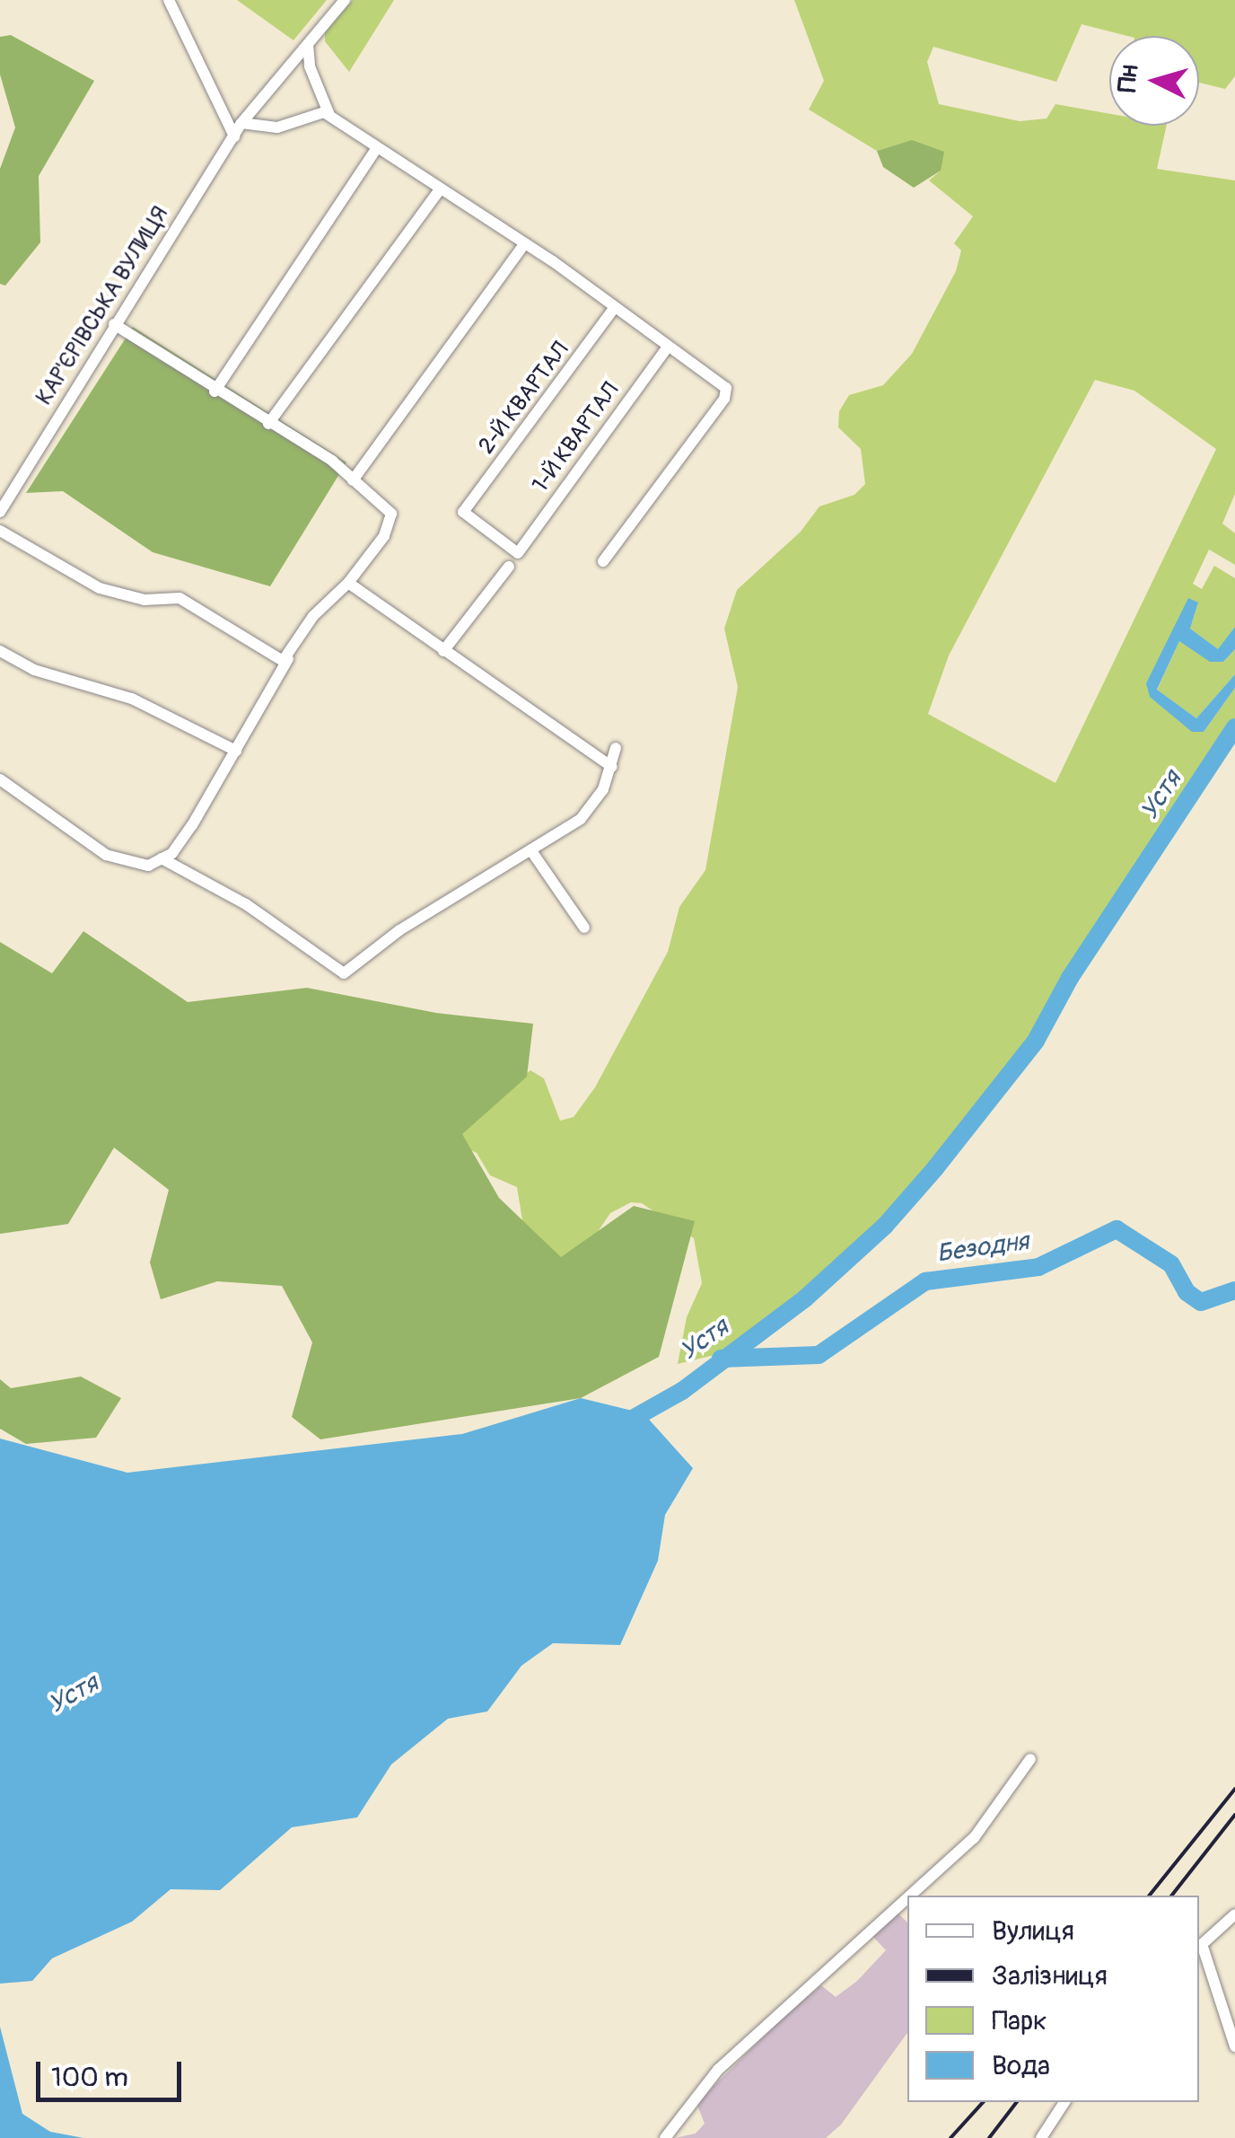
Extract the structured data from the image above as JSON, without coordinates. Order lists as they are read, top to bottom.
{
  "streets": {
    "street": ["КАР'ЄРІВСЬКА ВУЛИЦЯ", "2-Й КВАРТАЛ", "1-Й КВАРТАЛ"]
  },
  "crossings": [
    ["2-Й КВАРТАЛ", "1-Й КВАРТАЛ"]
  ],
  "water": ["Устя", "Безодня"],
  "legend": [
    "Вулиця",
    "Залізниця",
    "Парк",
    "Вода"
  ],
  "scale_bar": "100 m",
  "north": "left"
}
